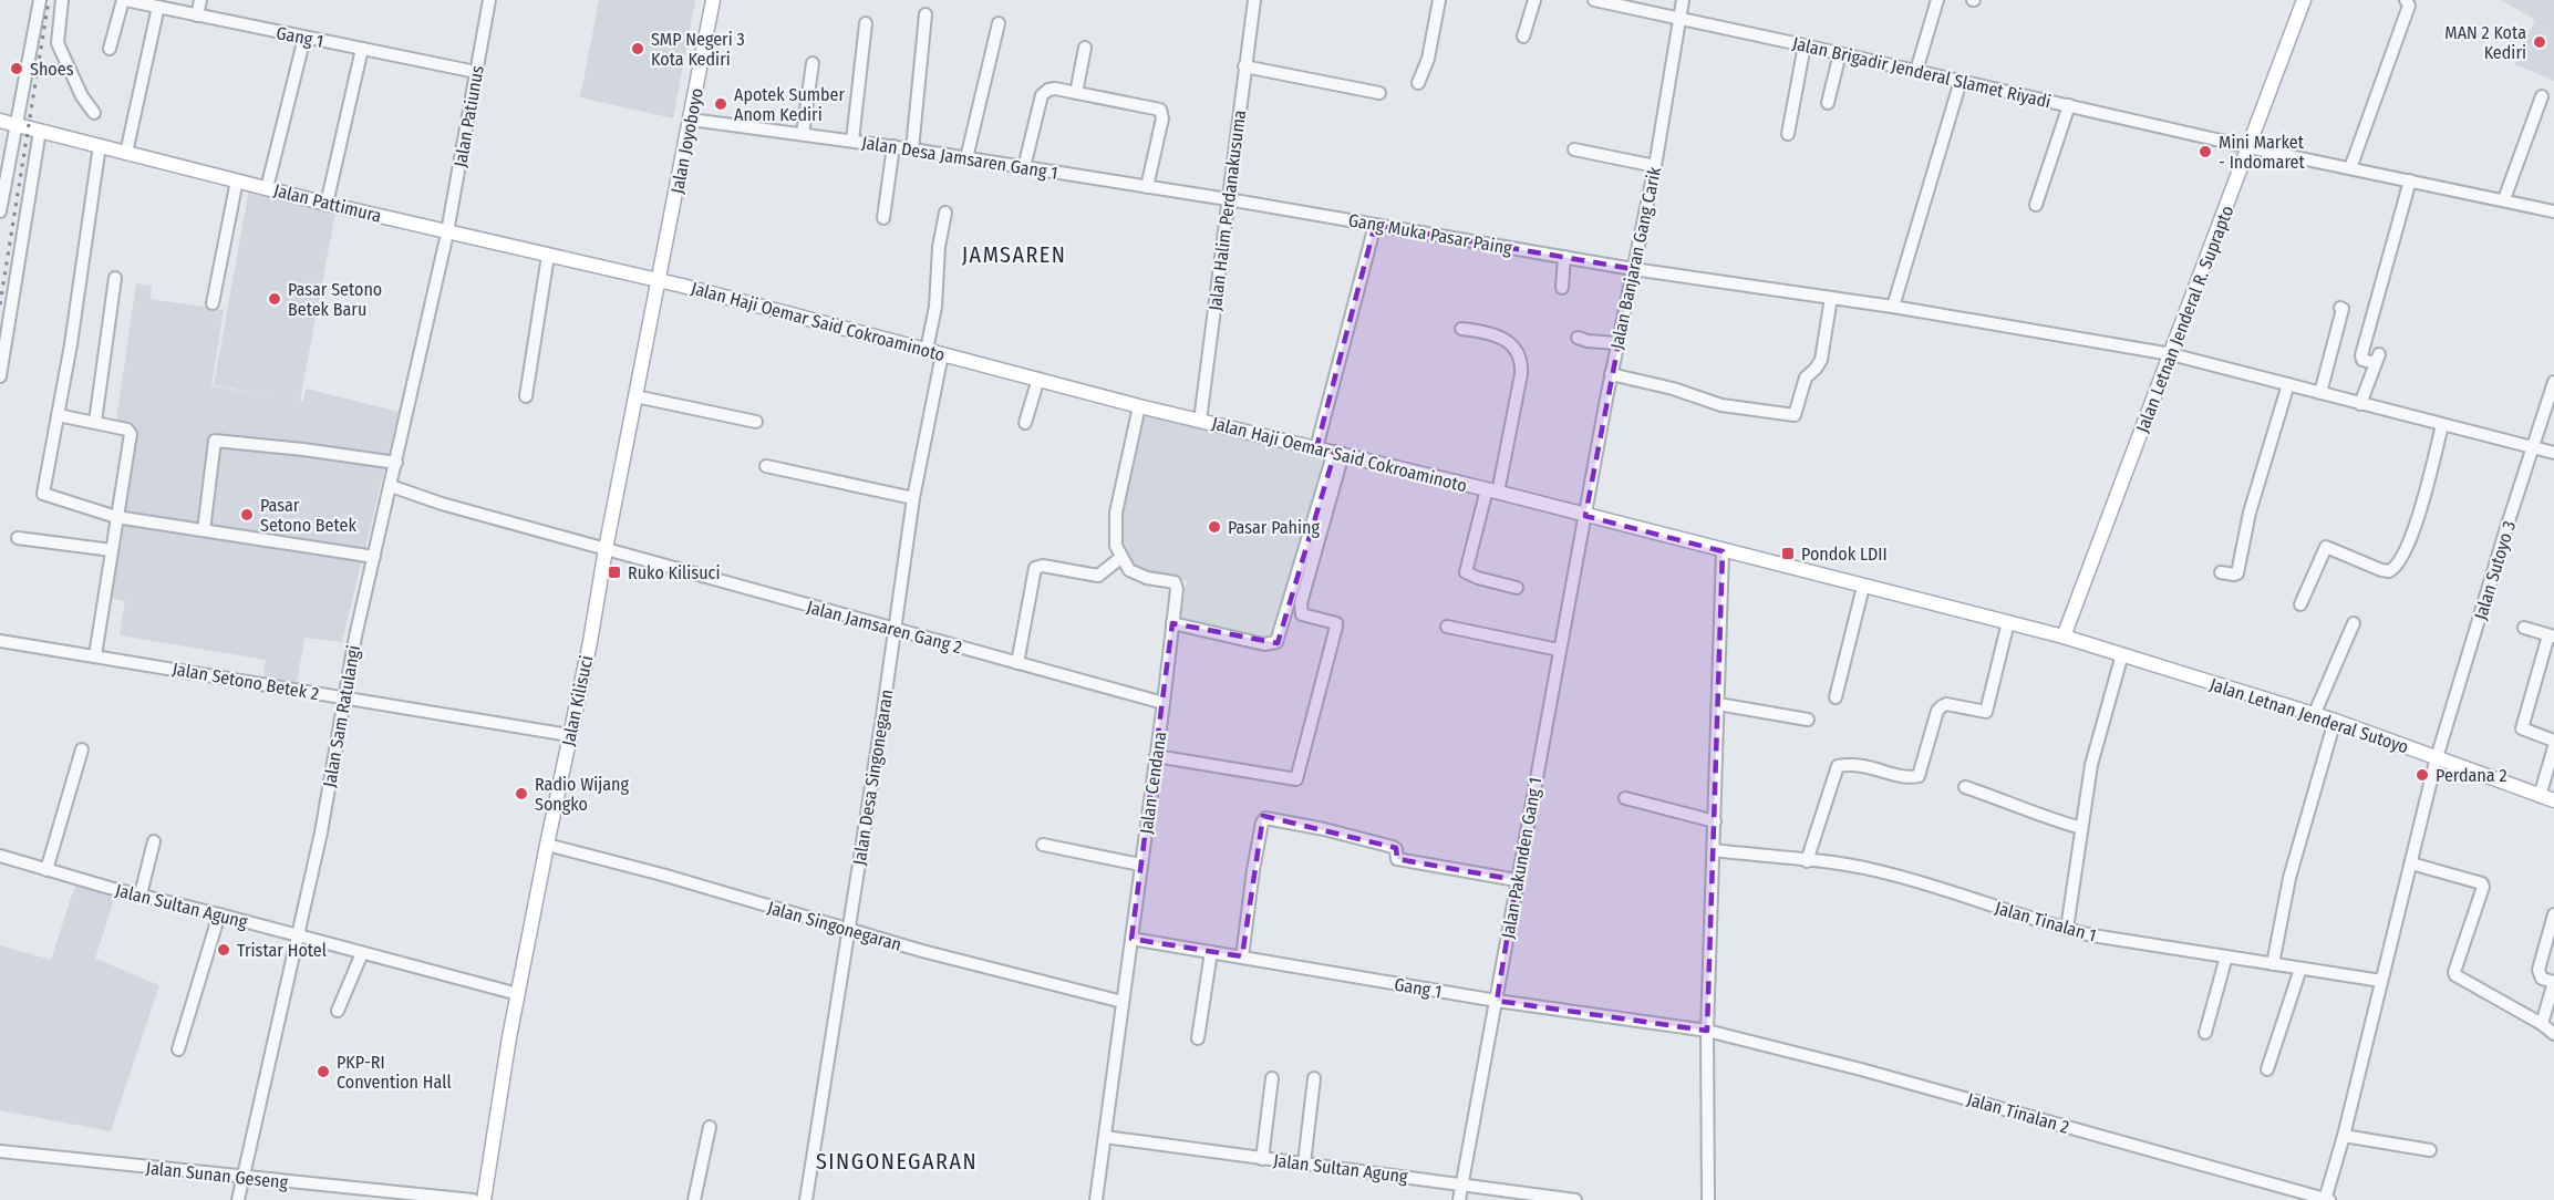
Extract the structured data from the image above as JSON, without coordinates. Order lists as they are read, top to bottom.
{
  "streets": {
    "main road": [
      "Jalan Joyoboyo",
      "Jalan Pattimura",
      "Jalan Letnan Jenderal R. Suprapto",
      "Jalan Haji Oemar Said Cokroaminoto",
      "Jalan Kilisuci",
      "Jalan Letnan Jenderal Sutoyo"
    ],
    "street": [
      "Gang 1",
      "Jalan Brigadir Jenderal Slamet Riyadi",
      "Jalan Patiunus",
      "Jalan Desa Jamsaren Gang 1",
      "Jalan Halim Perdanakusuma",
      "Gang Muka Pasar Paing",
      "Jalan Banjaran Gang Carik",
      "Jalan Sutoyo 3",
      "Jalan Jamsaren Gang 2",
      "Jalan Setono Betek 2",
      "Jalan Sam Ratulangi",
      "Jalan Desa Singonegaran",
      "Jalan Cendana",
      "Jalan Pakunden Gang 1",
      "Jalan Sultan Agung",
      "Jalan Tinalan 1",
      "Jalan Singonegaran",
      "Jalan Tinalan 2",
      "Jalan Sunan Geseng"
    ]
  },
  "crossings": [
    ["Gang 1", "Jalan Patiunus"],
    ["Gang 1", "Jalan Cendana"],
    ["Gang 1", "Jalan Pakunden Gang 1"],
    ["Gang 1", "Jalan Tinalan 2"],
    ["Jalan Brigadir Jenderal Slamet Riyadi", "Jalan Banjaran Gang Carik"],
    ["Jalan Brigadir Jenderal Slamet Riyadi", "Jalan Letnan Jenderal R. Suprapto"],
    ["Jalan Patiunus", "Jalan Pattimura"],
    ["Jalan Patiunus", "Jalan Sam Ratulangi"],
    ["Jalan Joyoboyo", "Jalan Desa Jamsaren Gang 1"],
    ["Jalan Joyoboyo", "Jalan Pattimura"],
    ["Jalan Joyoboyo", "Jalan Haji Oemar Said Cokroaminoto"],
    ["Jalan Joyoboyo", "Jalan Kilisuci"],
    ["Jalan Desa Jamsaren Gang 1", "Jalan Halim Perdanakusuma"],
    ["Jalan Desa Jamsaren Gang 1", "Gang Muka Pasar Paing"],
    ["Jalan Pattimura", "Jalan Haji Oemar Said Cokroaminoto"],
    ["Jalan Pattimura", "Jalan Kilisuci"],
    ["Jalan Pattimura", "Jalan Sam Ratulangi"],
    ["Jalan Halim Perdanakusuma", "Gang Muka Pasar Paing"],
    ["Jalan Halim Perdanakusuma", "Jalan Haji Oemar Said Cokroaminoto"],
    ["Gang Muka Pasar Paing", "Jalan Banjaran Gang Carik"],
    ["Gang Muka Pasar Paing", "Jalan Letnan Jenderal R. Suprapto"],
    ["Gang Muka Pasar Paing", "Jalan Sutoyo 3"],
    ["Jalan Banjaran Gang Carik", "Jalan Haji Oemar Said Cokroaminoto"],
    ["Jalan Banjaran Gang Carik", "Jalan Pakunden Gang 1"],
    ["Jalan Letnan Jenderal R. Suprapto", "Jalan Haji Oemar Said Cokroaminoto"],
    ["Jalan Letnan Jenderal R. Suprapto", "Jalan Letnan Jenderal Sutoyo"],
    ["Jalan Haji Oemar Said Cokroaminoto", "Jalan Kilisuci"],
    ["Jalan Haji Oemar Said Cokroaminoto", "Jalan Letnan Jenderal Sutoyo"],
    ["Jalan Haji Oemar Said Cokroaminoto", "Jalan Desa Singonegaran"],
    ["Jalan Haji Oemar Said Cokroaminoto", "Jalan Pakunden Gang 1"],
    ["Jalan Sutoyo 3", "Jalan Letnan Jenderal Sutoyo"],
    ["Jalan Sutoyo 3", "Jalan Tinalan 1"],
    ["Jalan Sutoyo 3", "Jalan Tinalan 2"],
    ["Jalan Jamsaren Gang 2", "Jalan Kilisuci"],
    ["Jalan Jamsaren Gang 2", "Jalan Sam Ratulangi"],
    ["Jalan Jamsaren Gang 2", "Jalan Desa Singonegaran"],
    ["Jalan Jamsaren Gang 2", "Jalan Cendana"],
    ["Jalan Setono Betek 2", "Jalan Kilisuci"],
    ["Jalan Setono Betek 2", "Jalan Sam Ratulangi"],
    ["Jalan Kilisuci", "Jalan Sultan Agung"],
    ["Jalan Kilisuci", "Jalan Singonegaran"],
    ["Jalan Sam Ratulangi", "Jalan Sultan Agung"],
    ["Jalan Sam Ratulangi", "Jalan Sunan Geseng"],
    ["Jalan Desa Singonegaran", "Jalan Singonegaran"],
    ["Jalan Cendana", "Jalan Sultan Agung"],
    ["Jalan Cendana", "Jalan Singonegaran"],
    ["Jalan Pakunden Gang 1", "Jalan Sultan Agung"]
  ],
  "districts": ["JAMSAREN", "SINGONEGARAN"],
  "places": {
    "other": [
      "MAN 2 Kota Kediri",
      "SMP Negeri 3 Kota Kediri",
      "Shoes",
      "Apotek Sumber Anom Kediri",
      "Mini Market - Indomaret",
      "Pasar Setono Betek Baru",
      "Pasar Setono Betek",
      "Pasar Pahing",
      "Perdana 2",
      "Radio Wijang Songko",
      "Tristar Hotel",
      "PKP-RI Convention Hall"
    ],
    "transit": ["Pondok LDII", "Ruko Kilisuci"]
  }
}
